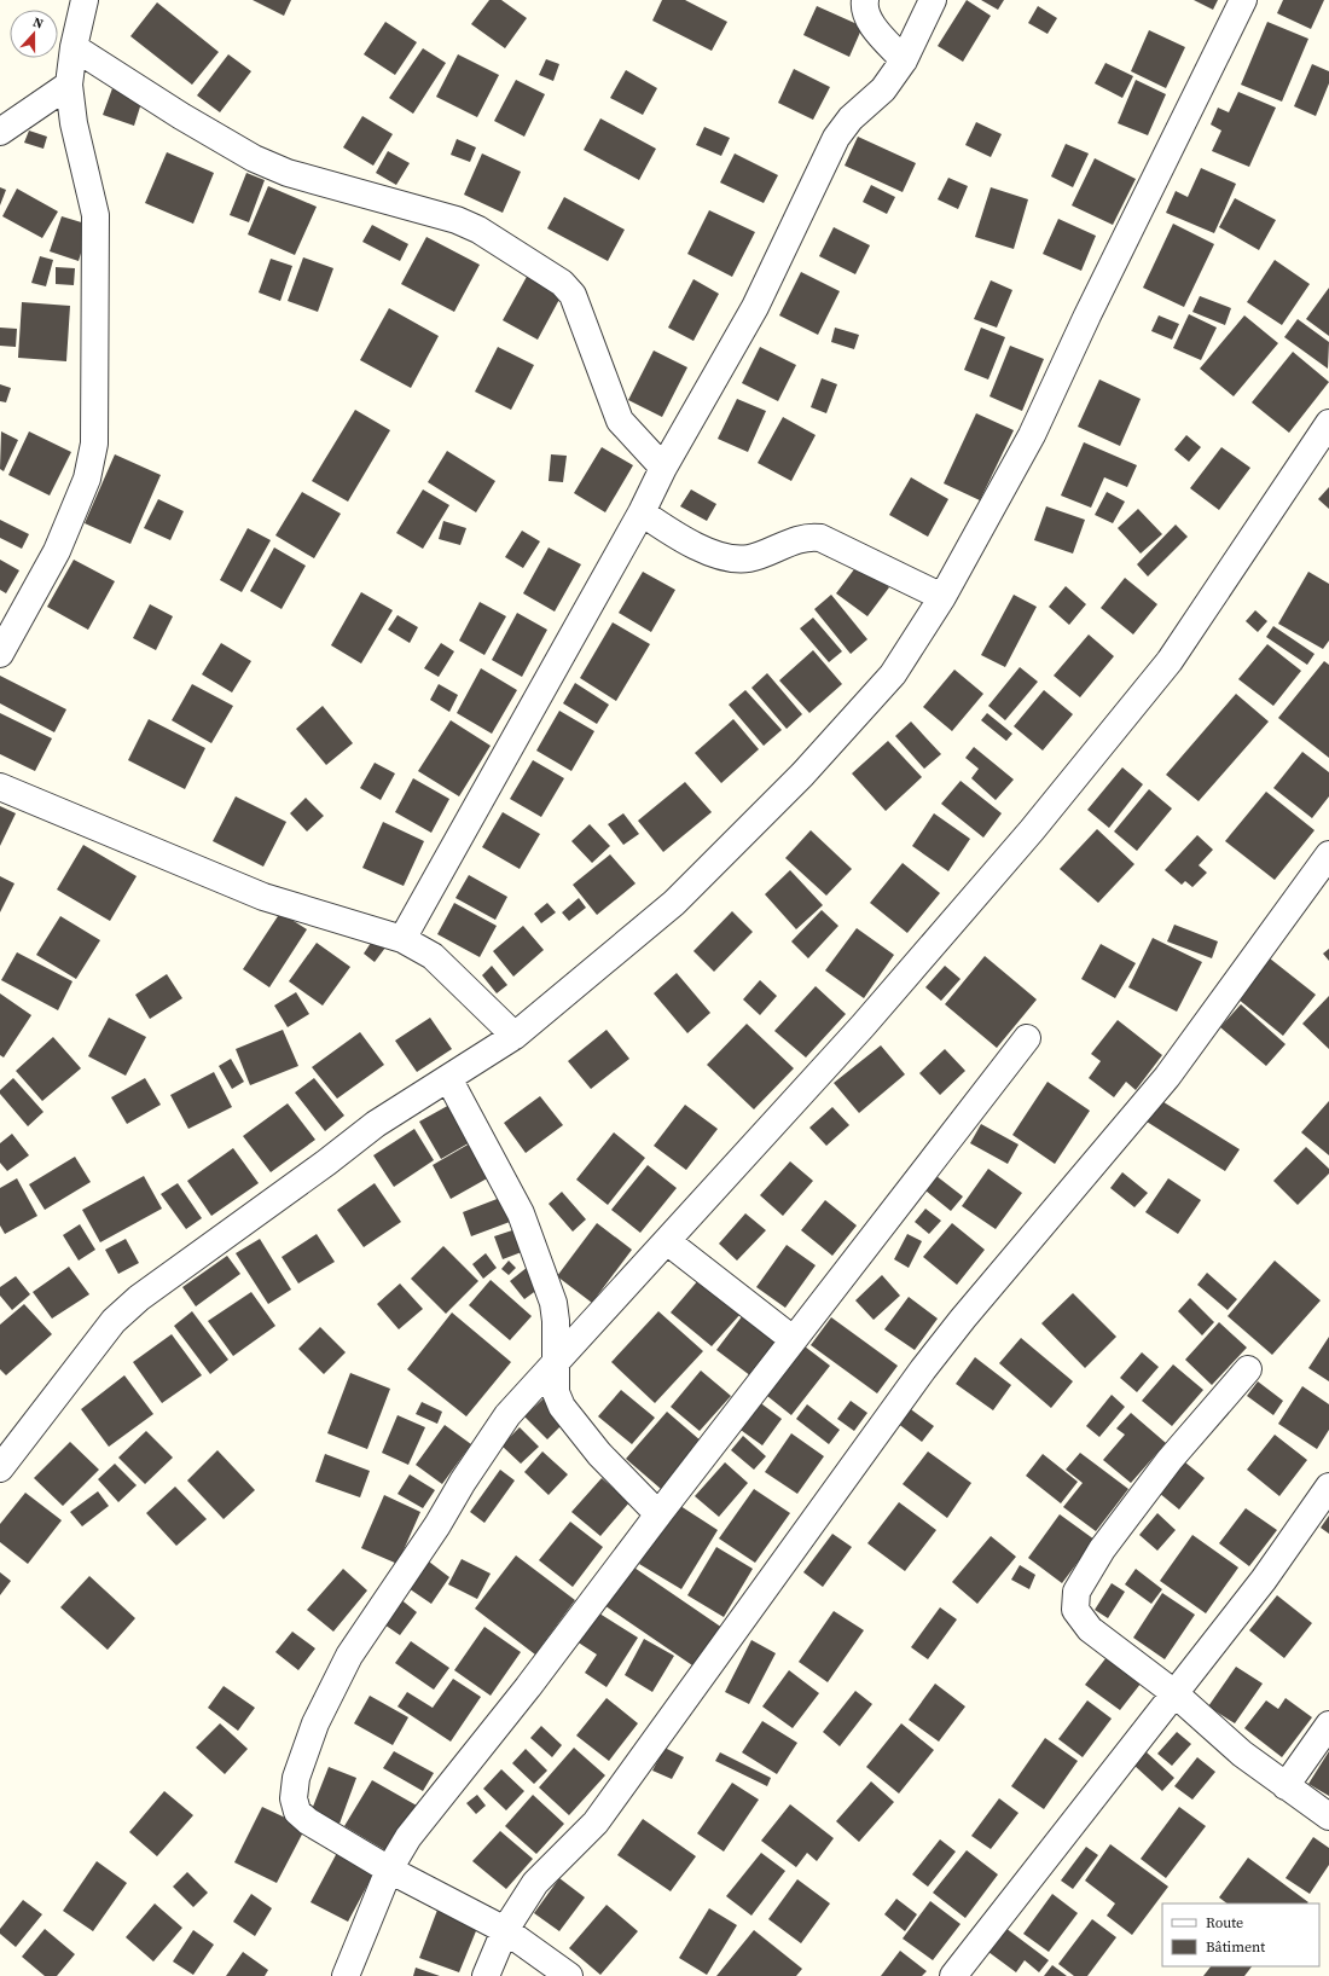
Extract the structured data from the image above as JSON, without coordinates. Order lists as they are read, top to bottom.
{
  "legend": ["Route", "Bâtiment"],
  "north": "top"
}
